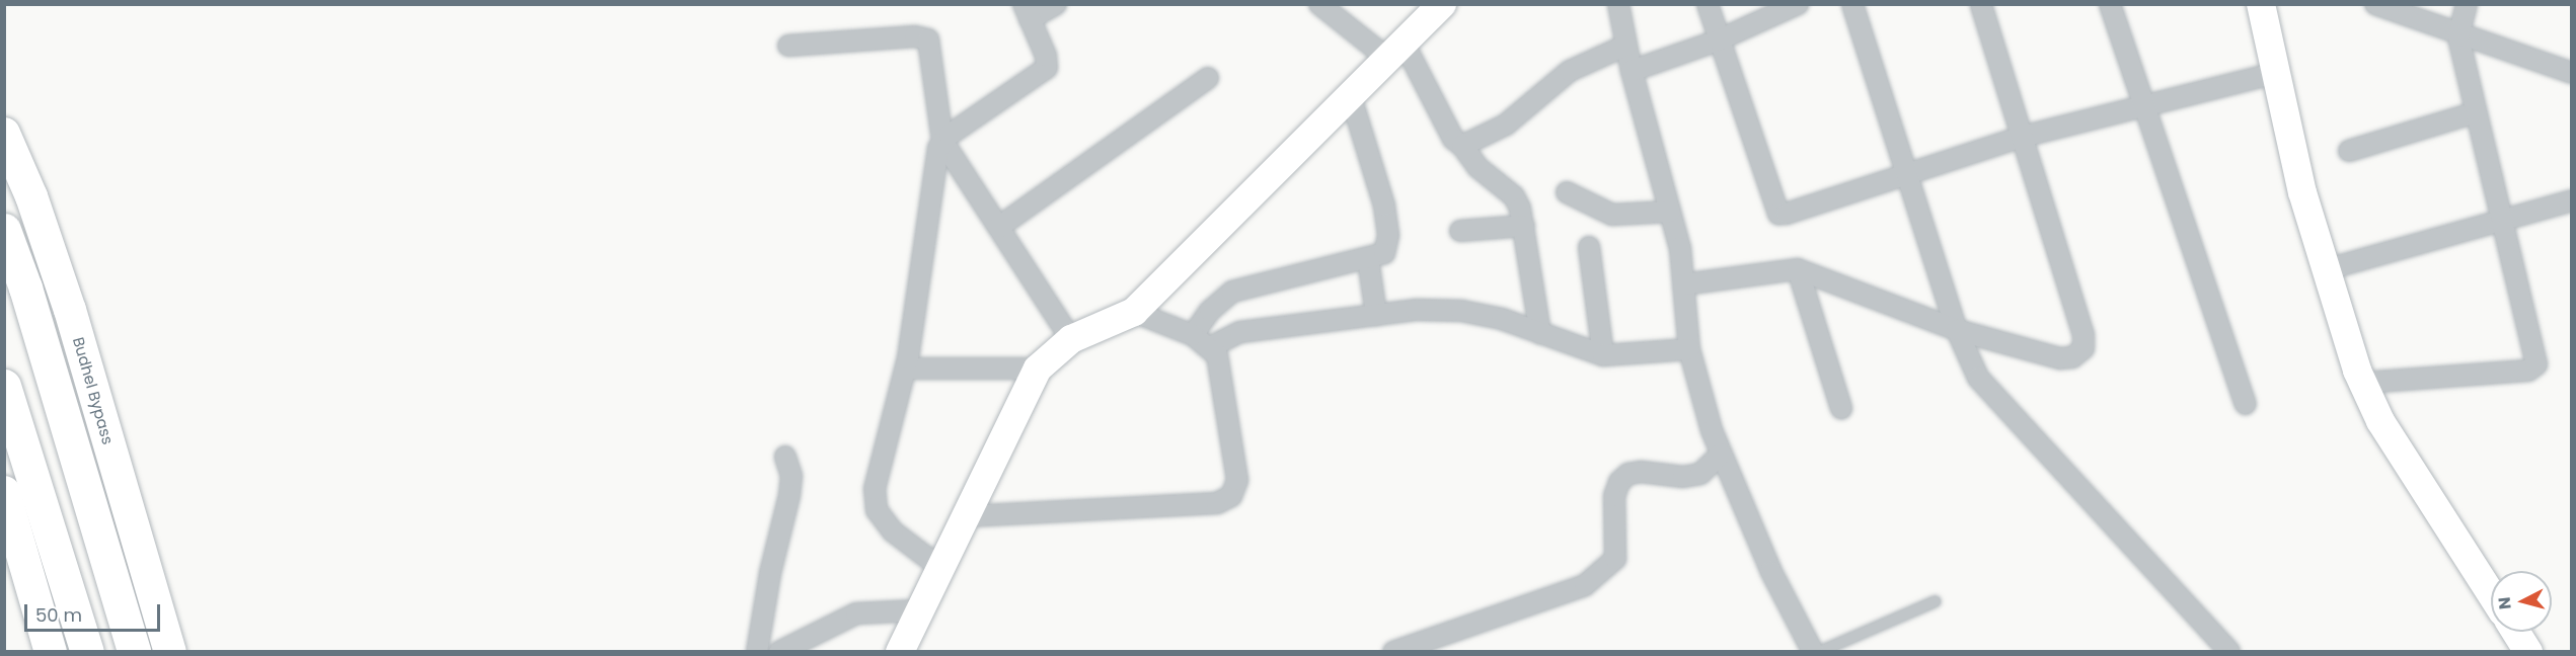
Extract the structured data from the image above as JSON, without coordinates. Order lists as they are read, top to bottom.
{
  "streets": {
    "main road": ["Budhel Bypass"]
  },
  "scale_bar": "50 m",
  "north": "left"
}
